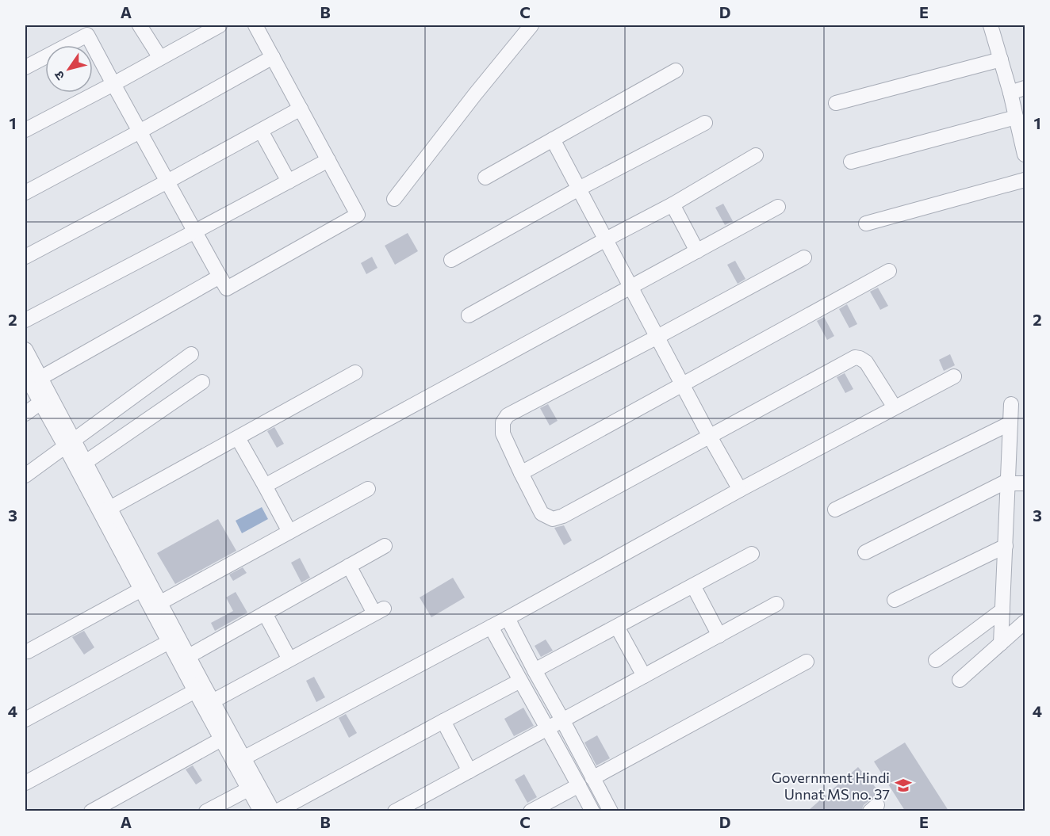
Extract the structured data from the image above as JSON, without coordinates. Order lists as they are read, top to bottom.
{
  "places": {
    "school or university": ["Government Hindi Unnat MS no. 37"]
  },
  "north": "bottom left",
  "grid": {
    "columns": [
      "A",
      "B",
      "C",
      "D",
      "E"
    ],
    "rows": [
      "1",
      "2",
      "3",
      "4"
    ]
  }
}
